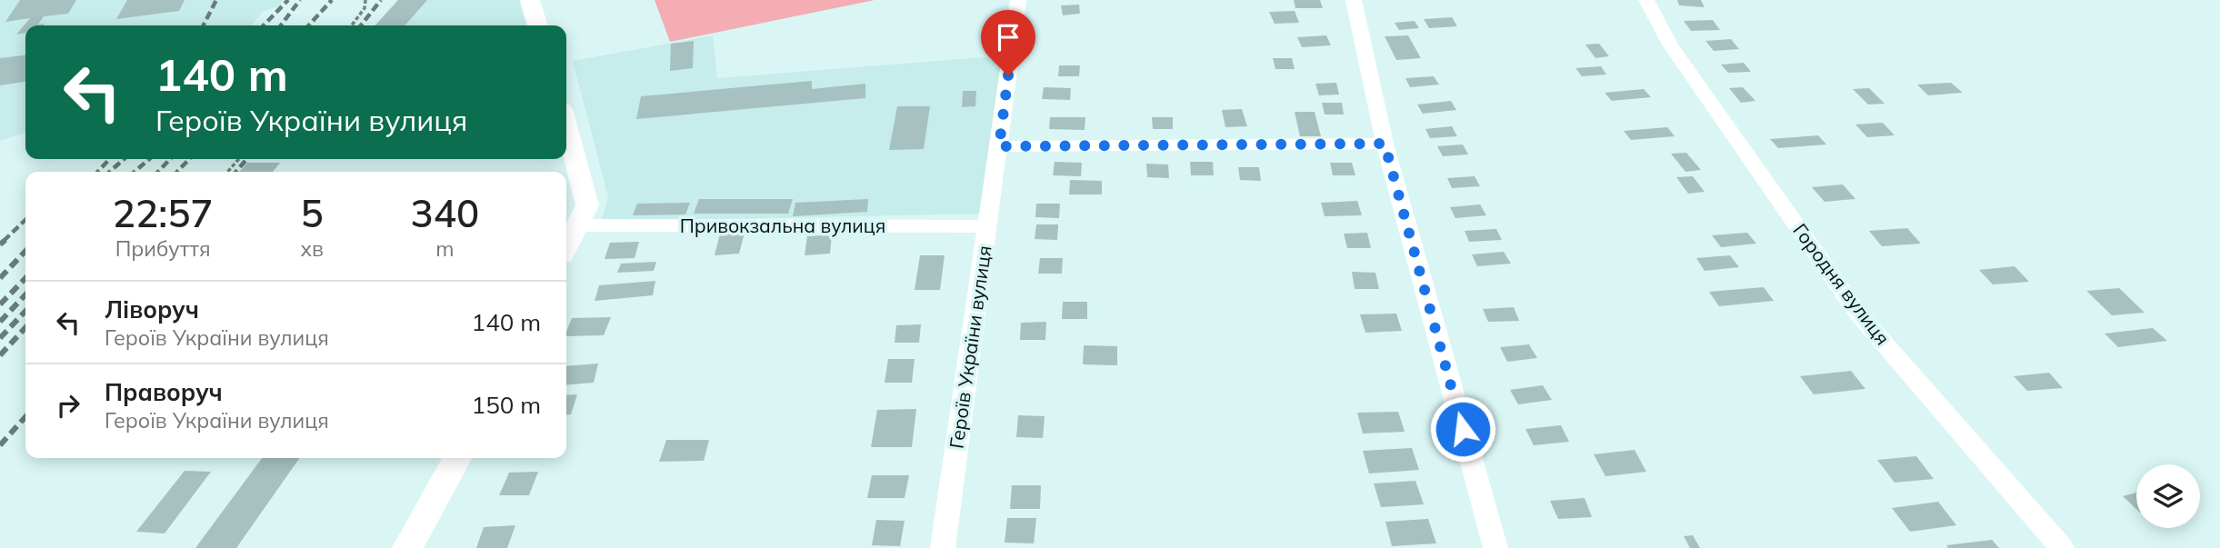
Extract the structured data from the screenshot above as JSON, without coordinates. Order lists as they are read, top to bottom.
{
  "streets": {
    "street": ["Привокзальна вулиця", "Городня вулиця", "Героїв України вулиця"]
  },
  "crossings": [
    ["Привокзальна вулиця", "Героїв України вулиця"]
  ],
  "page": {
    "turn": ["140 m", "Героїв України вулиця"],
    "eta": [
      "22:57",
      "Прибуття",
      "5",
      "хв",
      "340",
      "m"
    ],
    "list": [
      {
        "name": "Ліворуч",
        "note": "Героїв України вулиця",
        "value": "140 m"
      },
      {
        "name": "Праворуч",
        "note": "Героїв України вулиця",
        "value": "150 m"
      }
    ]
  }
}
